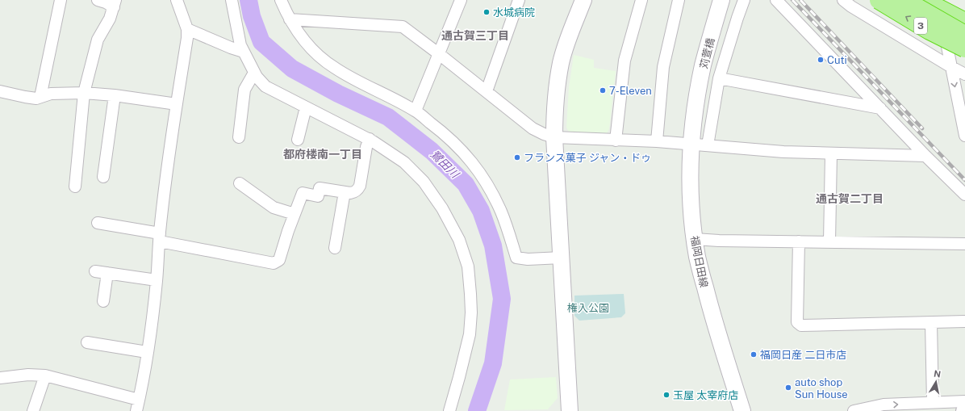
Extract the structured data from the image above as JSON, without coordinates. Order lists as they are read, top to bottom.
{
  "streets": {
    "highway": ["3"],
    "main road": ["苅萱橋", "福岡日田線"]
  },
  "crossings": [
    ["苅萱橋", "福岡日田線"]
  ],
  "districts": ["通古賀三丁目", "都府楼南一丁目", "通古賀二丁目"],
  "water": ["鷺田川"],
  "parks": ["権入公園"],
  "places": [
    "水城病院",
    "Cuti",
    "7-Eleven",
    "フランス菓子 ジャン・ドゥ",
    "福岡日産 二日市店",
    "auto shop Sun House",
    "玉屋 太宰府店"
  ],
  "north": "top"
}
